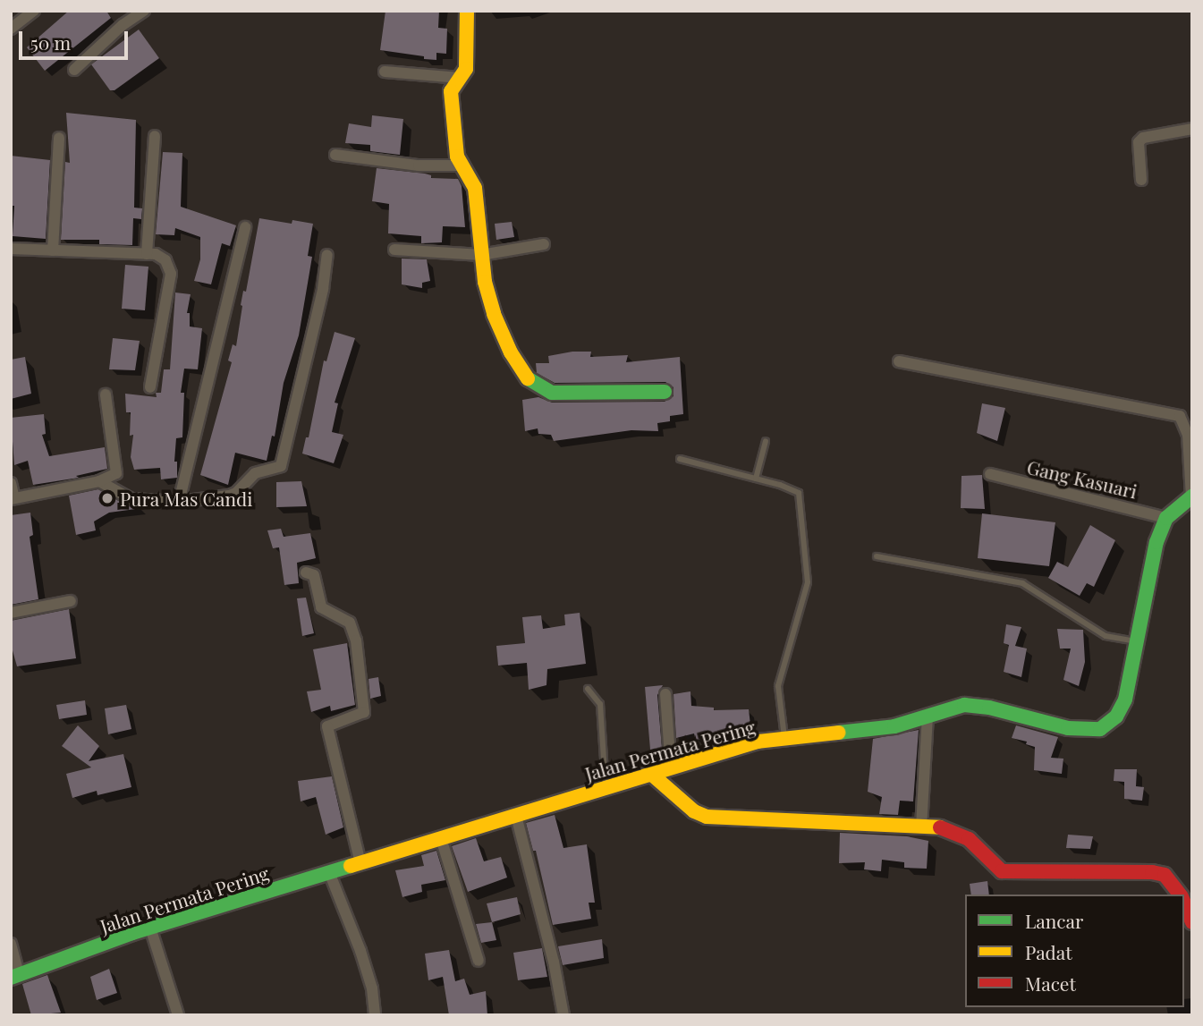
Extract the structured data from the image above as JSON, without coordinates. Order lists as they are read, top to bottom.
{
  "streets": {
    "street": ["Gang Kasuari", "Jalan Permata Pering"]
  },
  "crossings": [
    ["Gang Kasuari", "Jalan Permata Pering"]
  ],
  "places": ["Pura Mas Candi"],
  "legend": ["Lancar", "Padat", "Macet"],
  "scale_bar": "50 m"
}
